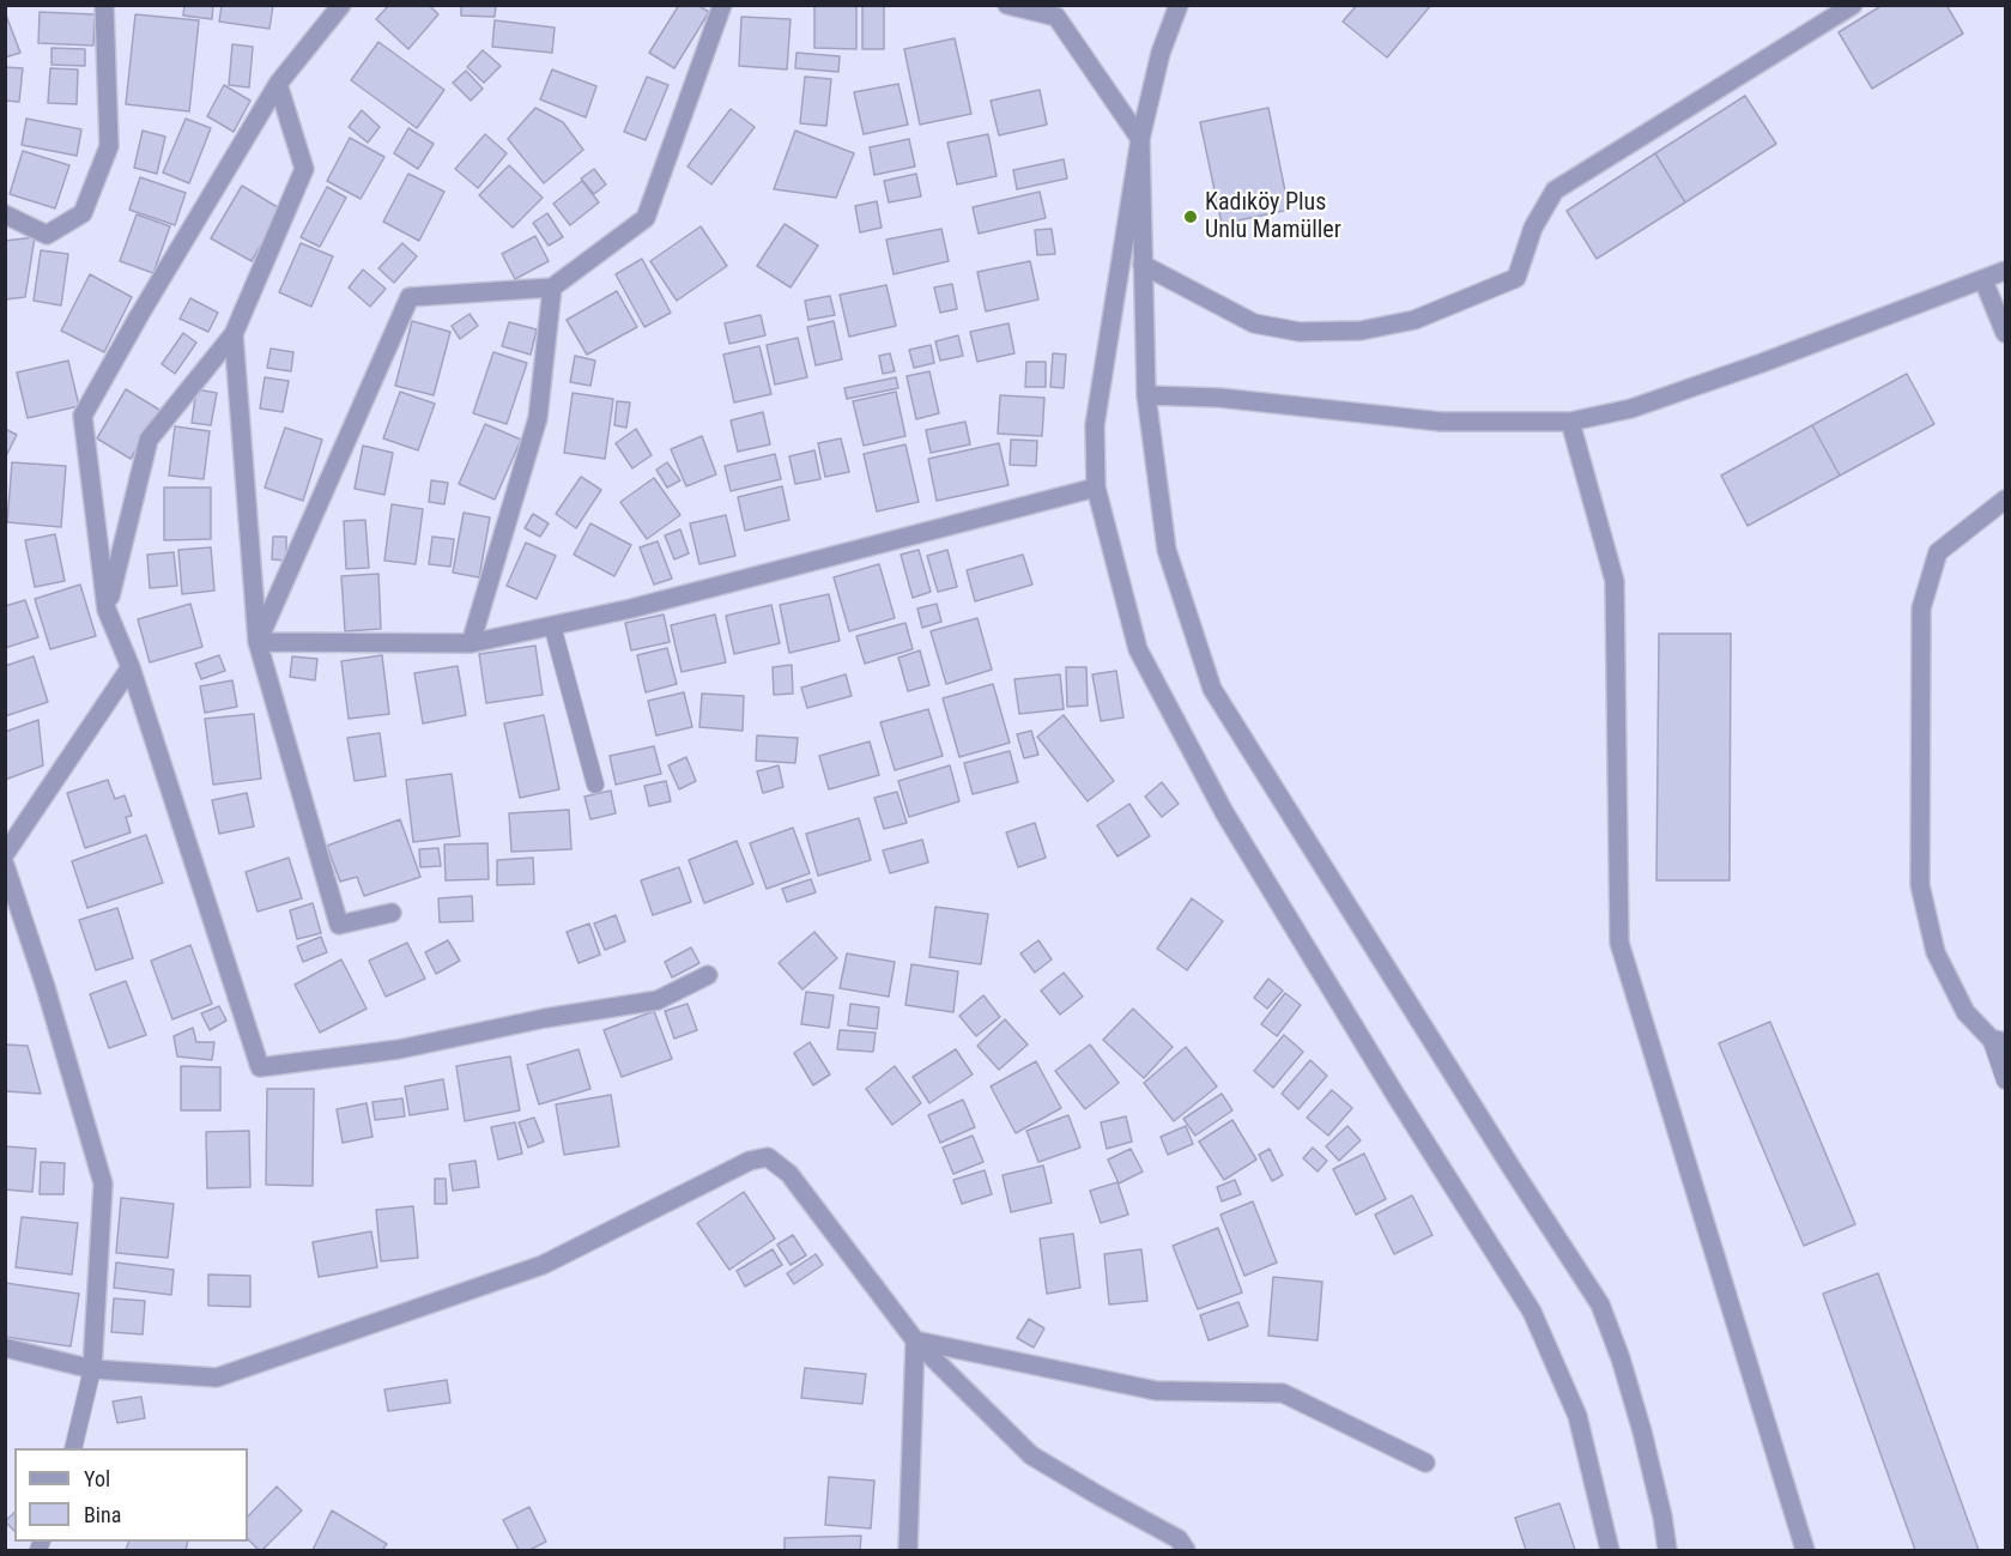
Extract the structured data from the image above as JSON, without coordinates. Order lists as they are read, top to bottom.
{
  "places": ["Kadıköy Plus Unlu Mamüller"],
  "legend": ["Yol", "Bina"]
}
